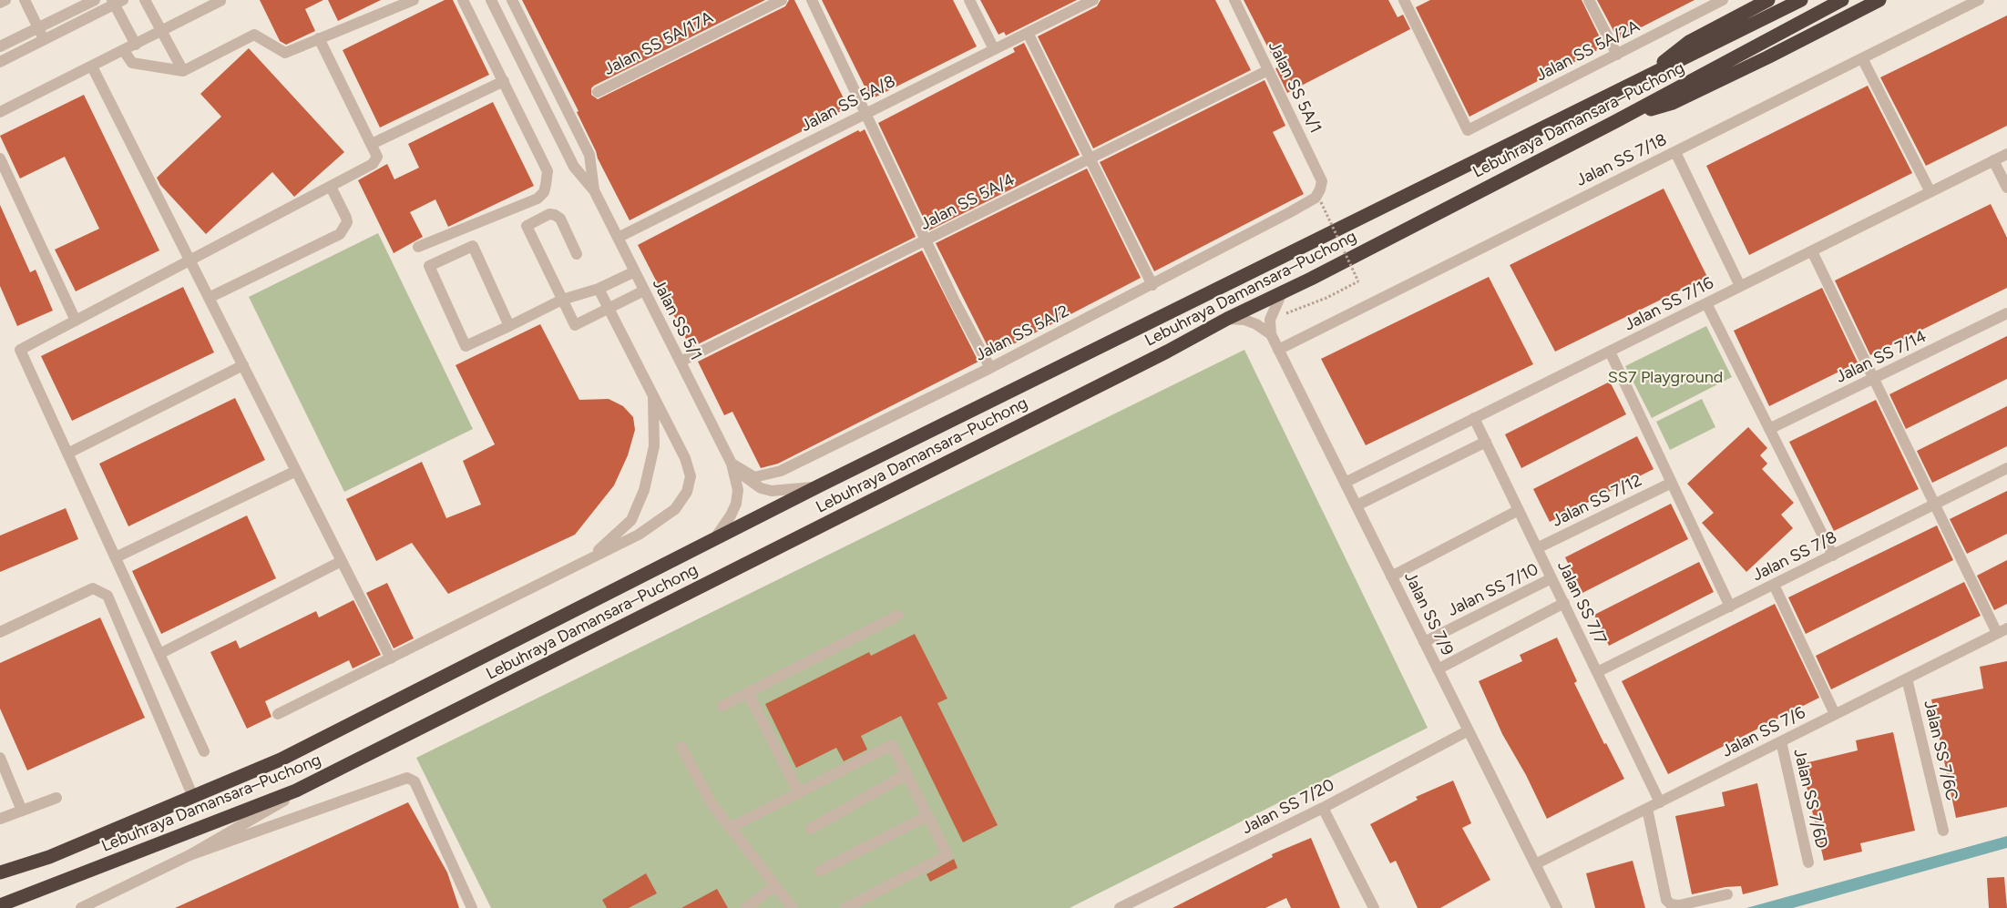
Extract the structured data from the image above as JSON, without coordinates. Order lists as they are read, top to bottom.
{
  "streets": {
    "highway": ["Lebuhraya Damansara–Puchong"],
    "street": [
      "Jalan SS 5A/17A",
      "Jalan SS 5A/2A",
      "Jalan SS 5A/1",
      "Jalan SS 5A/8",
      "Jalan SS 7/18",
      "Jalan SS 5A/4",
      "Jalan SS 7/16",
      "Jalan SS 5/1",
      "Jalan SS 5A/2",
      "Jalan SS 7/14",
      "Jalan SS 7/12",
      "Jalan SS 7/8",
      "Jalan SS 7/10",
      "Jalan SS 7/7",
      "Jalan SS 7/9",
      "Jalan SS 7/6",
      "Jalan SS 7/6C",
      "Jalan SS 7/6D",
      "Jalan SS 7/20"
    ]
  },
  "crossings": [
    ["Jalan SS 5A/1", "Jalan SS 5A/4"],
    ["Jalan SS 5A/1", "Jalan SS 5A/2"],
    ["Jalan SS 5A/8", "Jalan SS 5/1"],
    ["Lebuhraya Damansara–Puchong", "Jalan SS 5/1"],
    ["Lebuhraya Damansara–Puchong", "Jalan SS 7/9"],
    ["Jalan SS 7/18", "Jalan SS 7/9"],
    ["Jalan SS 5A/4", "Jalan SS 5/1"],
    ["Jalan SS 7/16", "Jalan SS 7/7"],
    ["Jalan SS 7/16", "Jalan SS 7/9"],
    ["Jalan SS 5/1", "Jalan SS 5A/2"],
    ["Jalan SS 7/12", "Jalan SS 7/7"],
    ["Jalan SS 7/8", "Jalan SS 7/7"],
    ["Jalan SS 7/10", "Jalan SS 7/7"],
    ["Jalan SS 7/10", "Jalan SS 7/9"],
    ["Jalan SS 7/7", "Jalan SS 7/6"],
    ["Jalan SS 7/9", "Jalan SS 7/6"],
    ["Jalan SS 7/9", "Jalan SS 7/20"],
    ["Jalan SS 7/6", "Jalan SS 7/6C"],
    ["Jalan SS 7/6", "Jalan SS 7/6D"]
  ],
  "parks": ["SS7 Playground"]
}
